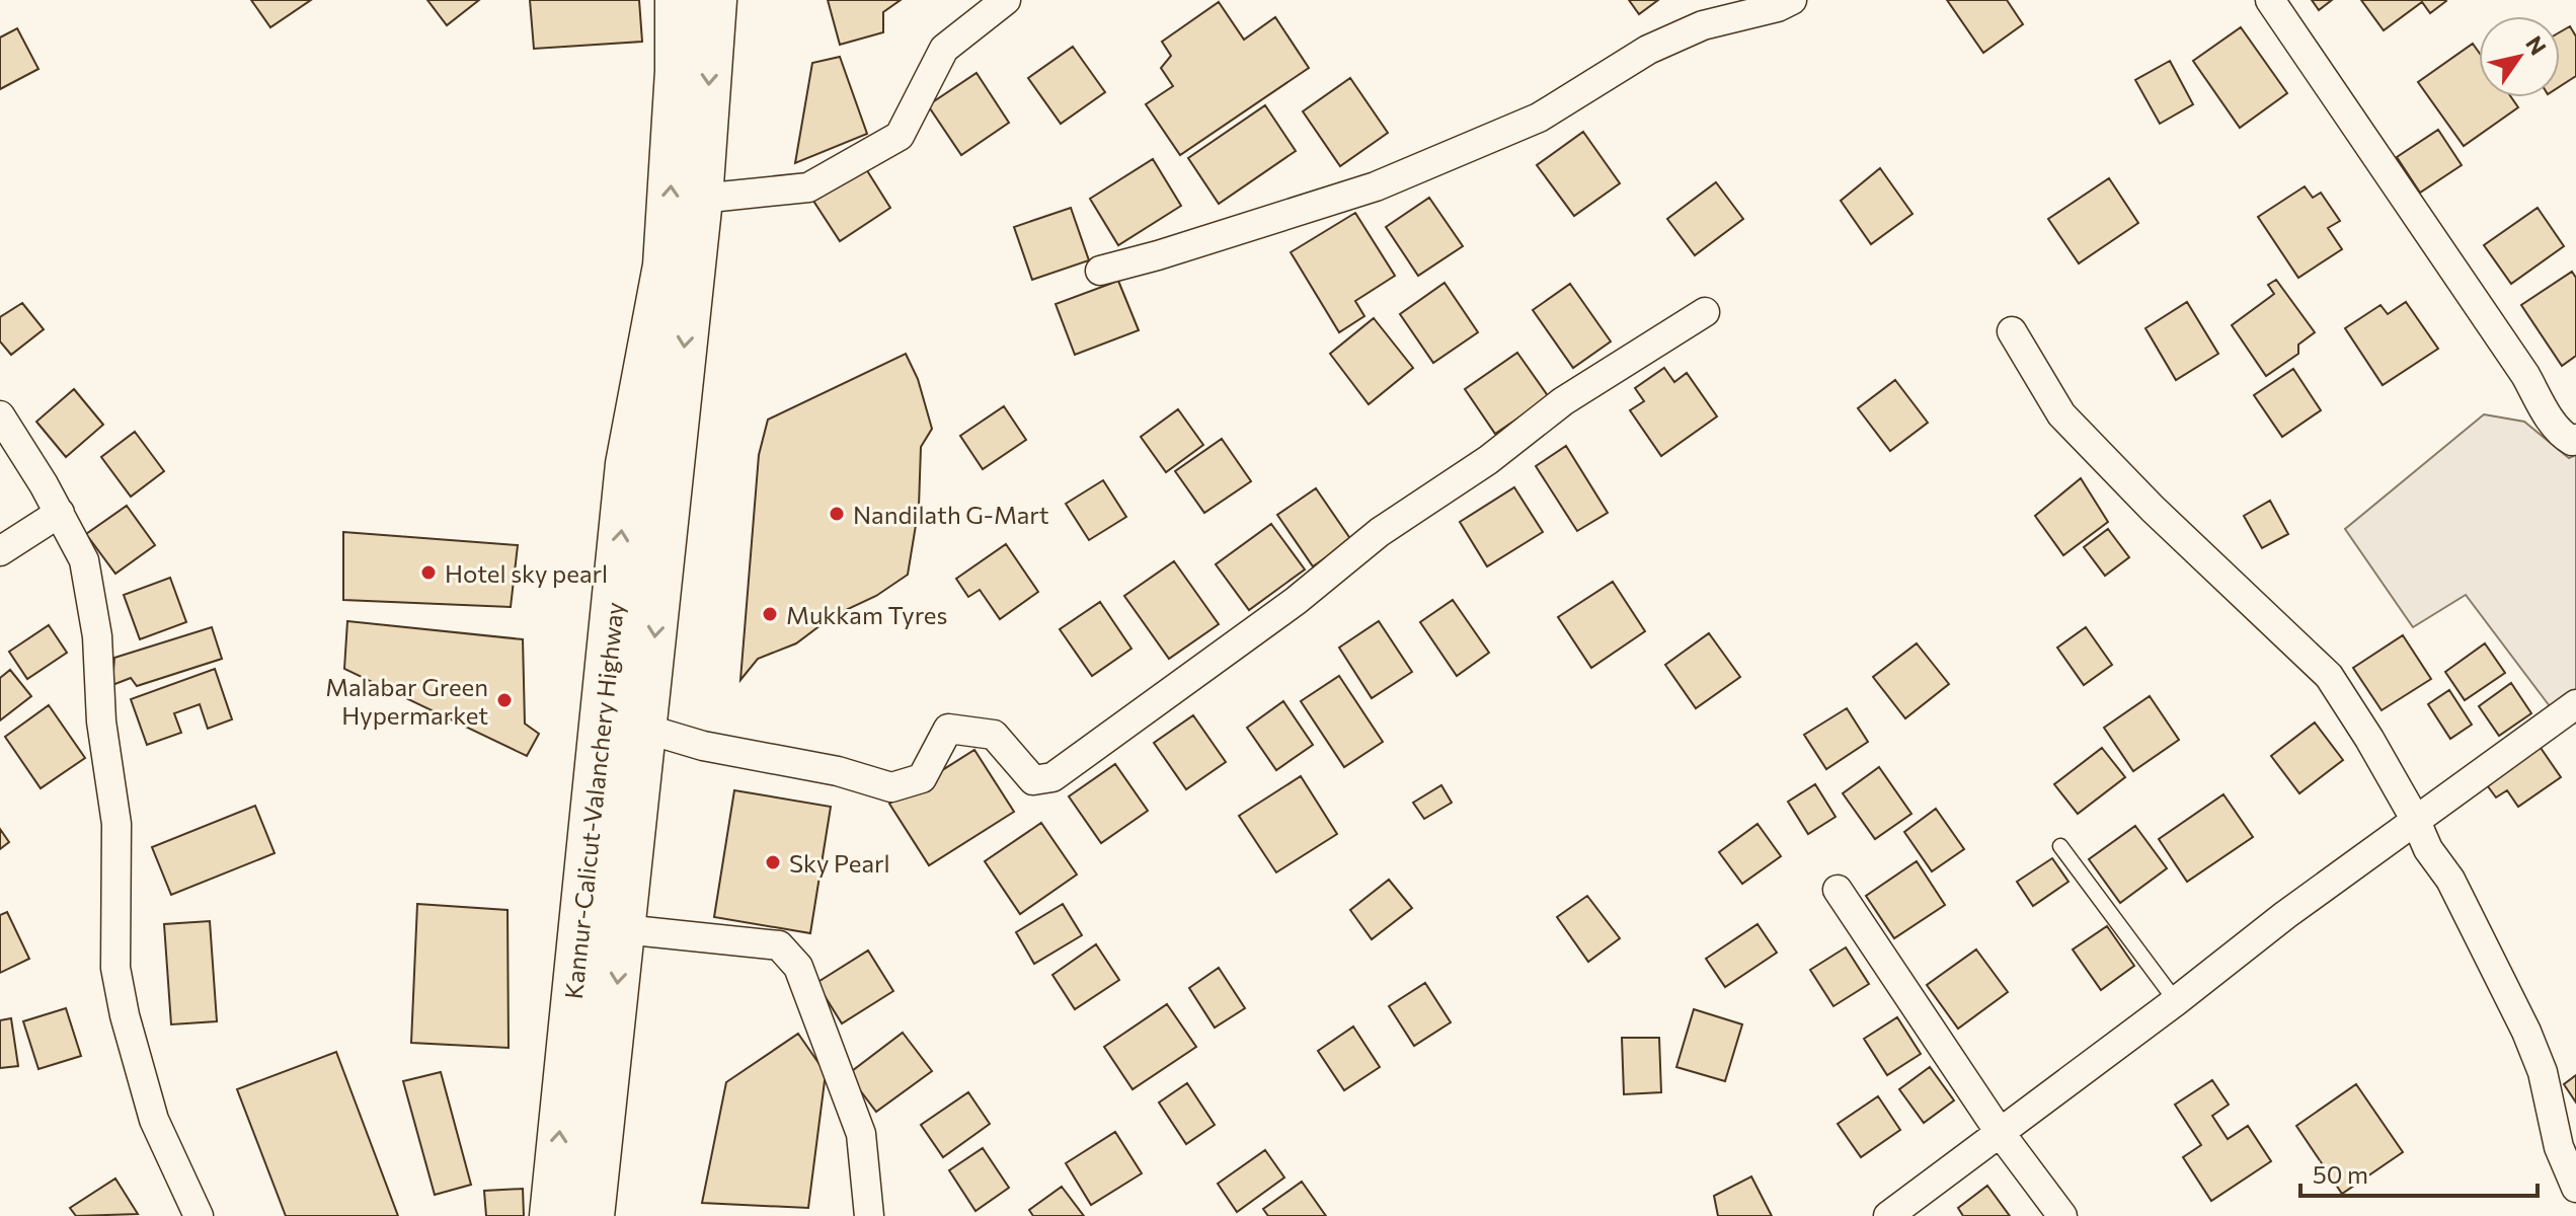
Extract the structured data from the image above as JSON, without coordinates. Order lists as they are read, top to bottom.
{
  "streets": {
    "highway": ["Kannur-Calicut-Valanchery Highway"]
  },
  "places": [
    "Nandilath G-Mart",
    "Hotel sky pearl",
    "Mukkam Tyres",
    "Malabar Green Hypermarket",
    "Sky Pearl"
  ],
  "scale_bar": "50 m",
  "north": "top right"
}
